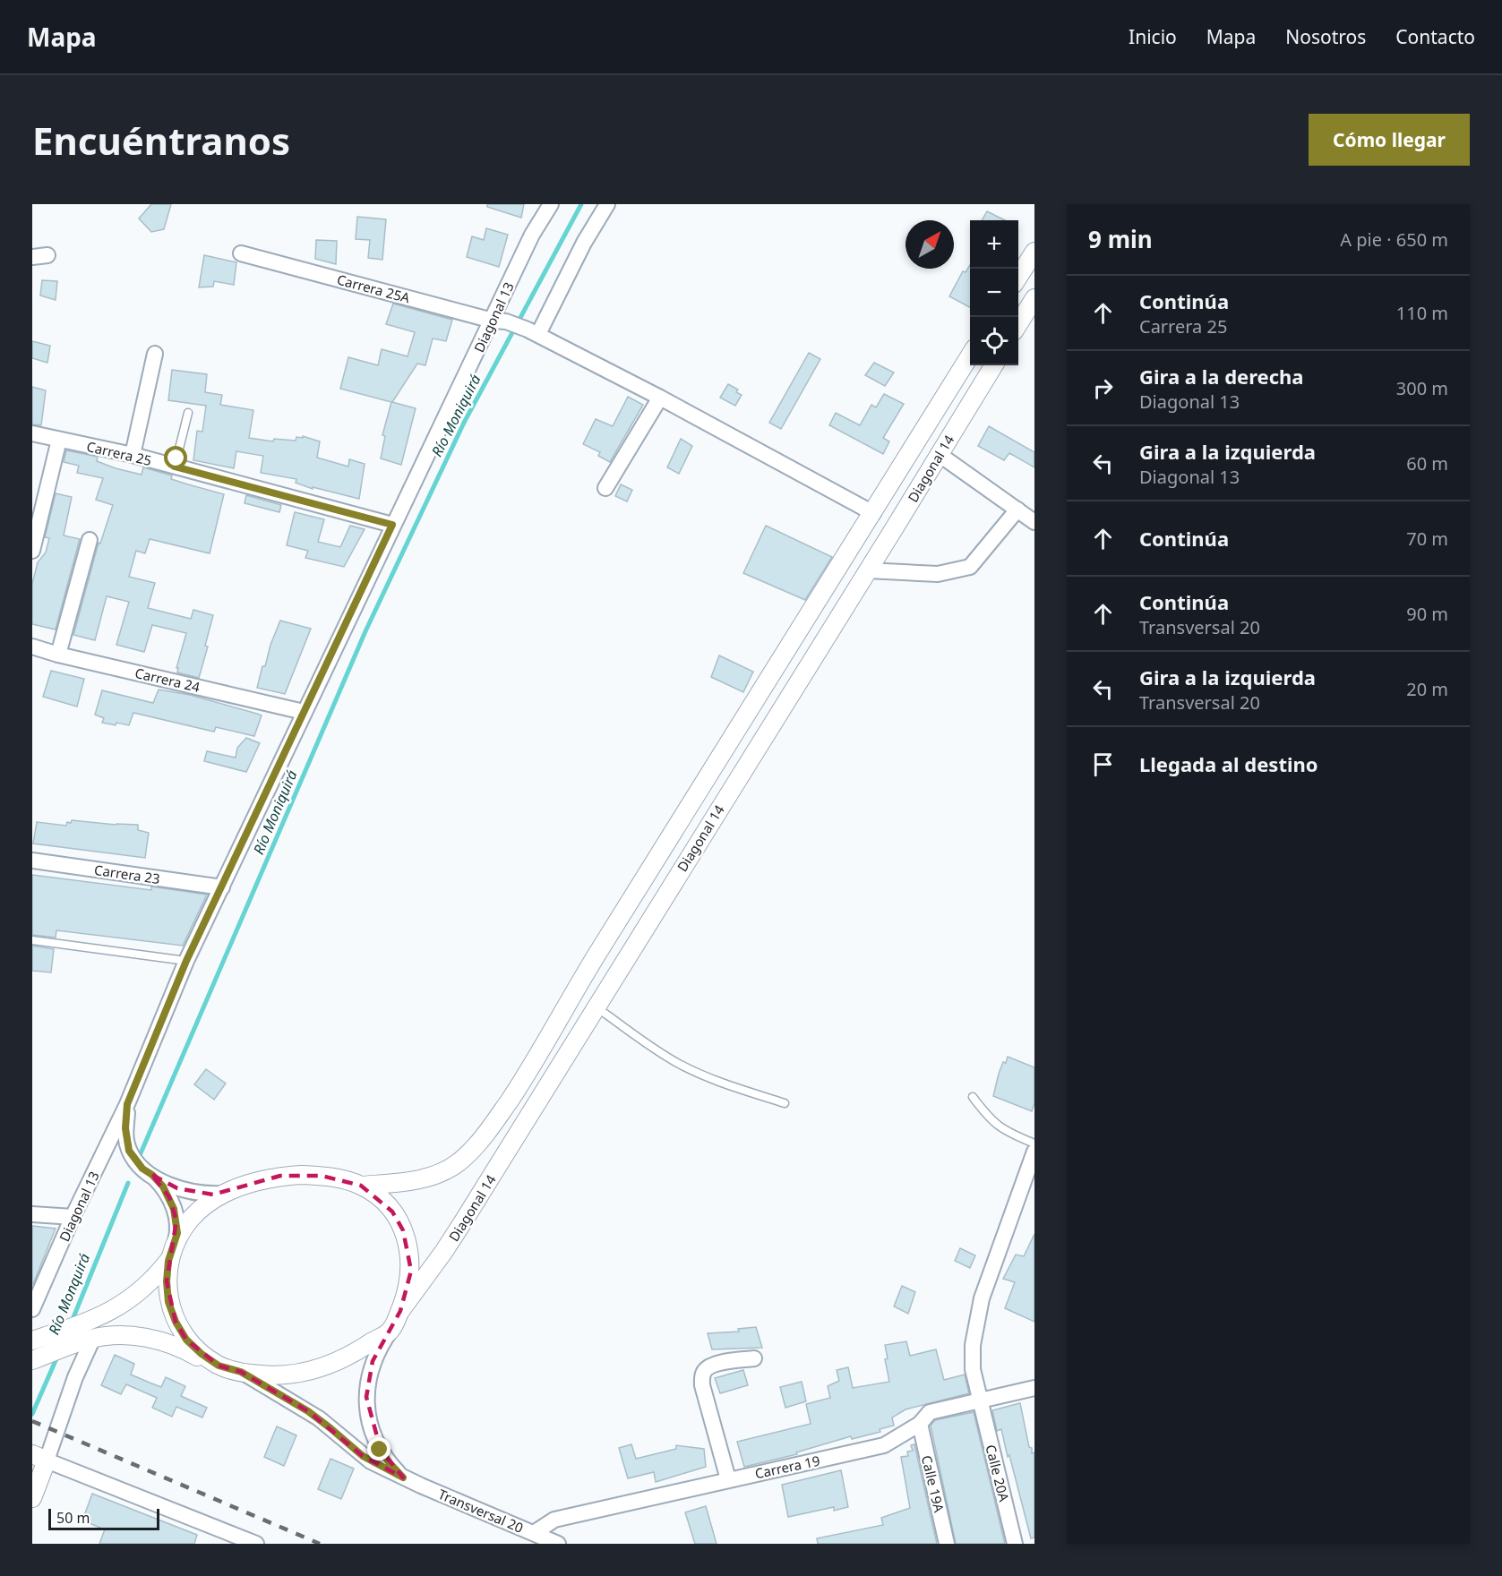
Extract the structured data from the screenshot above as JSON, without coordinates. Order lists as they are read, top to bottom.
{
  "streets": {
    "street": [
      "Carrera 25A",
      "Diagonal 13",
      "Carrera 25",
      "Diagonal 14",
      "Carrera 24",
      "Carrera 23",
      "Carrera 19",
      "Calle 20A",
      "Calle 19A",
      "Transversal 20"
    ]
  },
  "crossings": [
    ["Carrera 25A", "Diagonal 13"],
    ["Carrera 25A", "Diagonal 14"],
    ["Diagonal 13", "Carrera 25"],
    ["Diagonal 13", "Carrera 24"],
    ["Diagonal 13", "Carrera 23"],
    ["Carrera 19", "Calle 20A"],
    ["Carrera 19", "Calle 19A"],
    ["Carrera 19", "Transversal 20"]
  ],
  "water": ["Río Moniquirá", "Río Monquirá"],
  "scale_bar": "50 m",
  "north": "top right",
  "page": {
    "header": "Mapa",
    "nav": [
      "Inicio",
      "Mapa",
      "Nosotros",
      "Contacto"
    ],
    "buttons": "Cómo llegar",
    "title": "Encuéntranos",
    "heading": ["9 min", "A pie · 650 m"],
    "map_buttons": ["+", "−"],
    "list": [
      ["Continúa", "Carrera 25", "110 m"],
      ["Gira a la derecha", "Diagonal 13", "300 m"],
      ["Gira a la izquierda", "Diagonal 13", "60 m"],
      ["Continúa", "70 m"],
      ["Continúa", "Transversal 20", "90 m"],
      ["Gira a la izquierda", "Transversal 20", "20 m"],
      "Llegada al destino"
    ],
    "scale": "50 m"
  }
}
